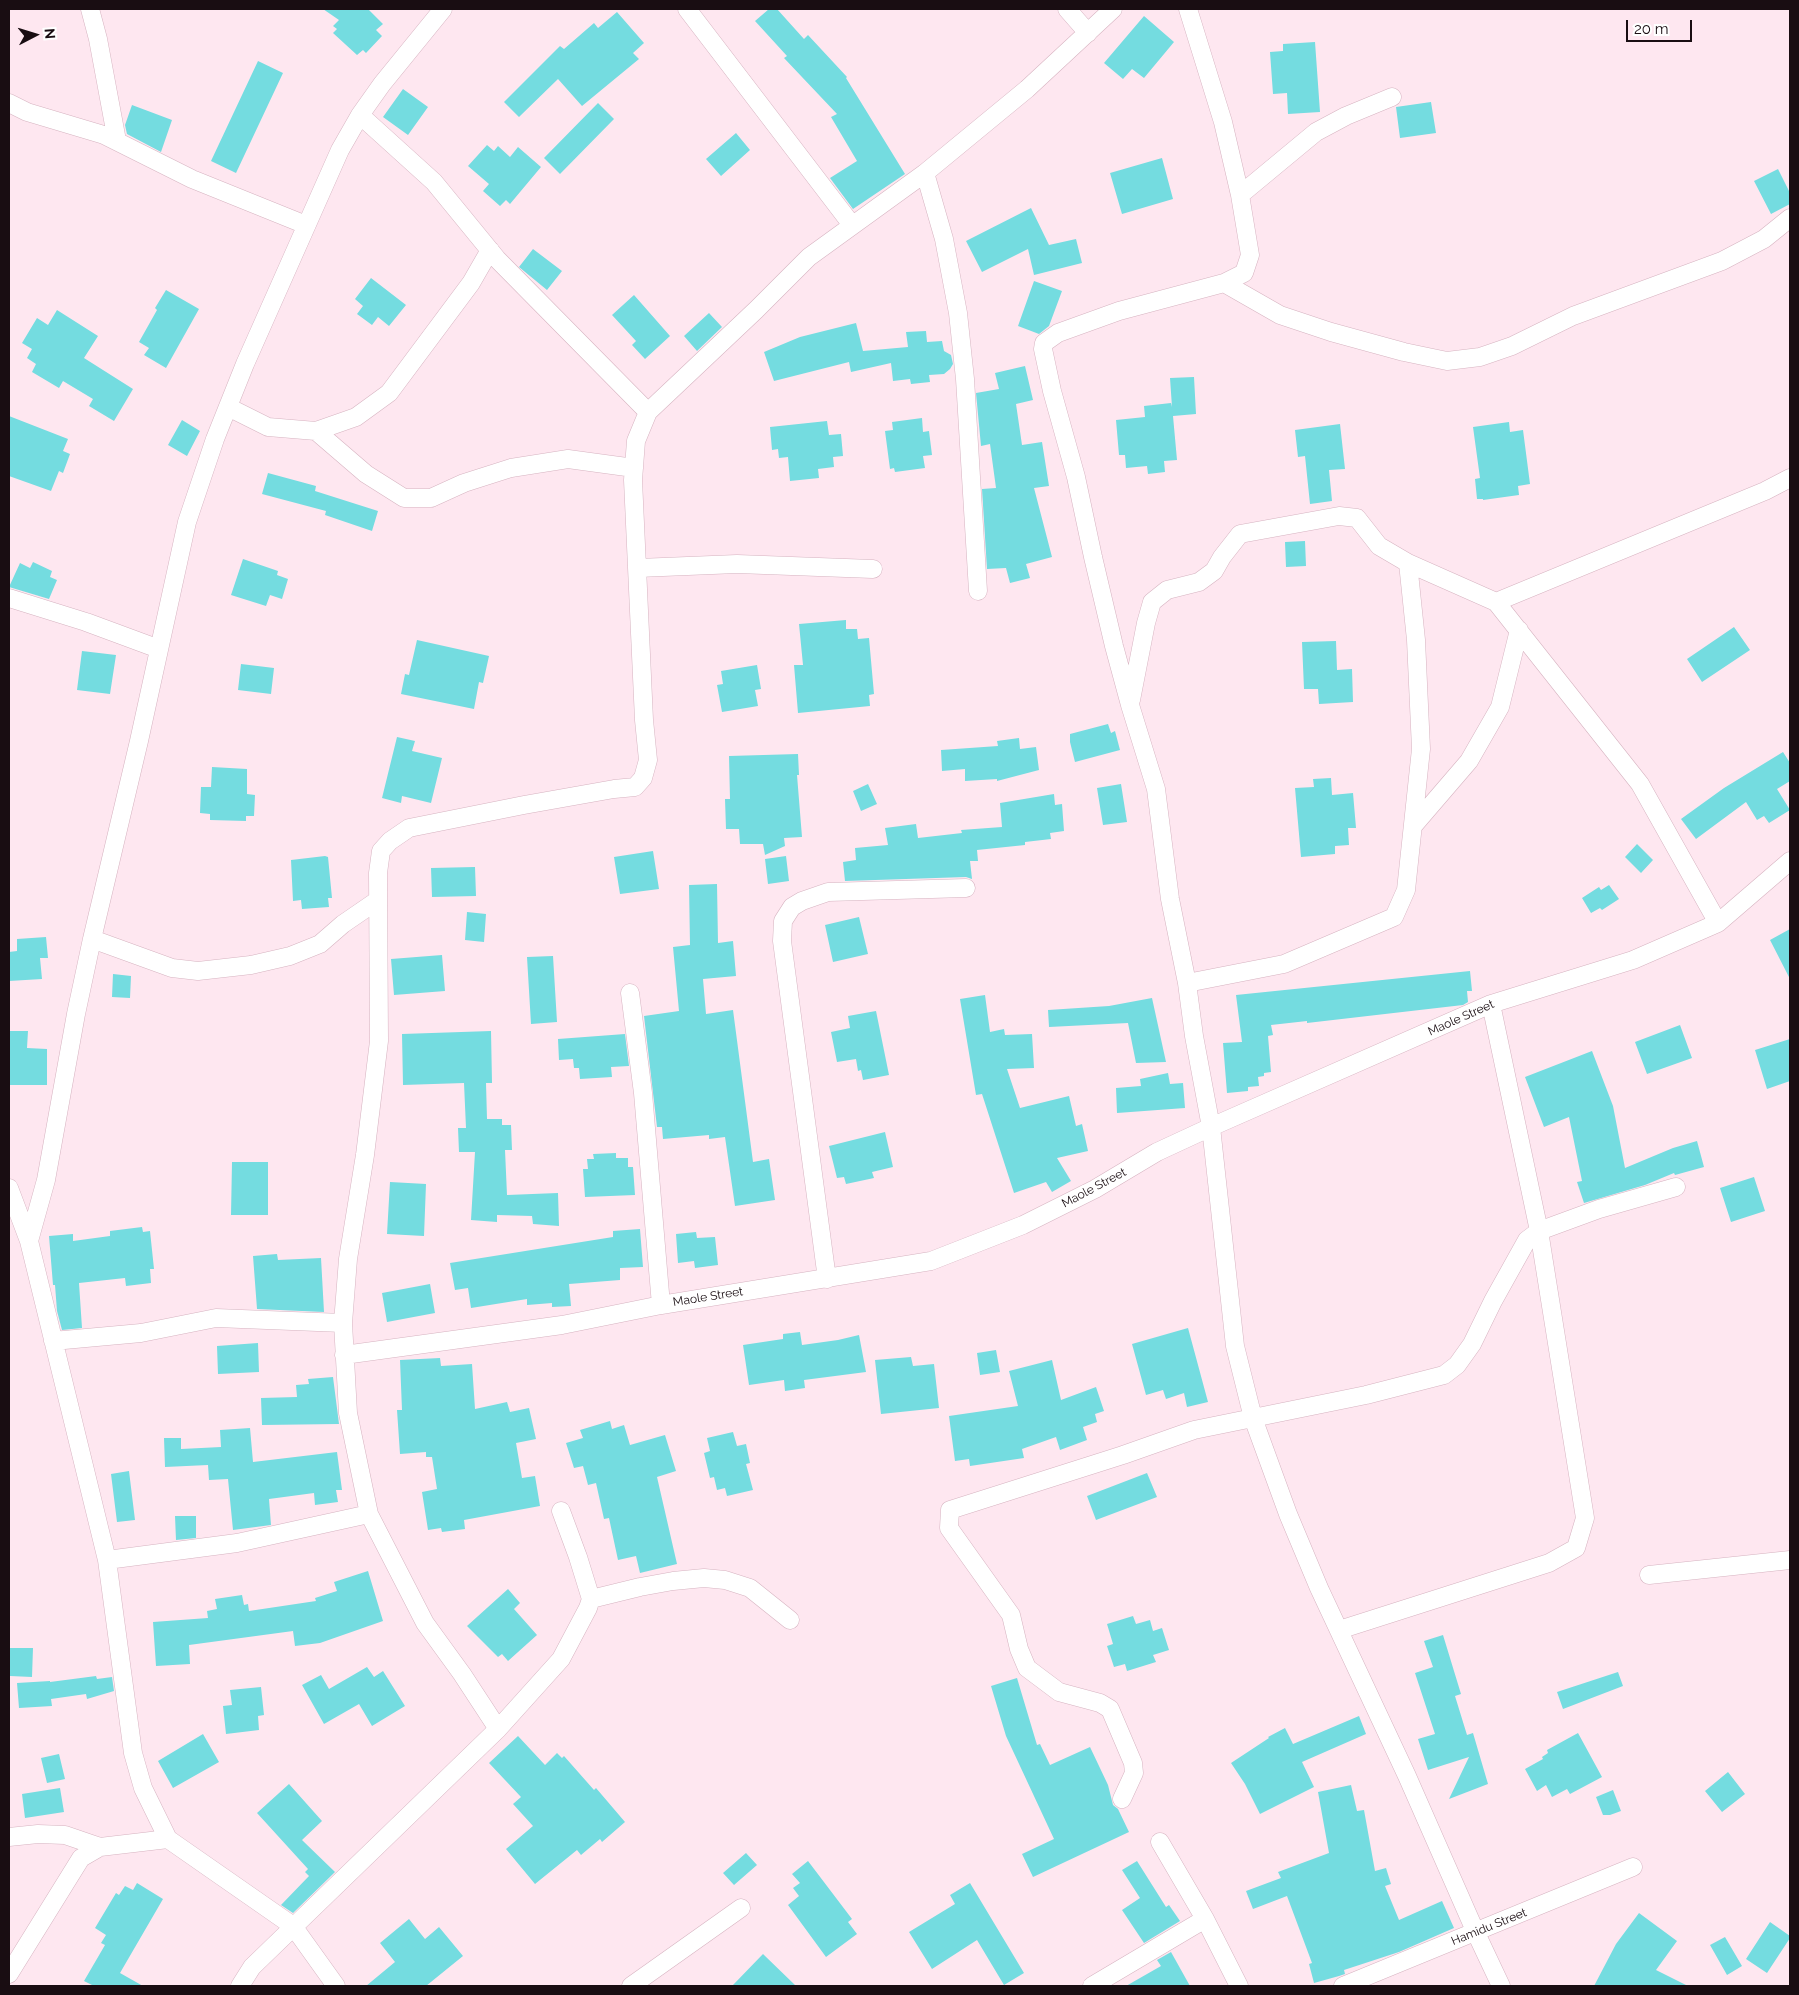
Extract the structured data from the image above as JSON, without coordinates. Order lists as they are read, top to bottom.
{
  "streets": {
    "street": ["Maole Street", "Hamidu Street"]
  },
  "scale_bar": "20 m",
  "north": "right"
}
